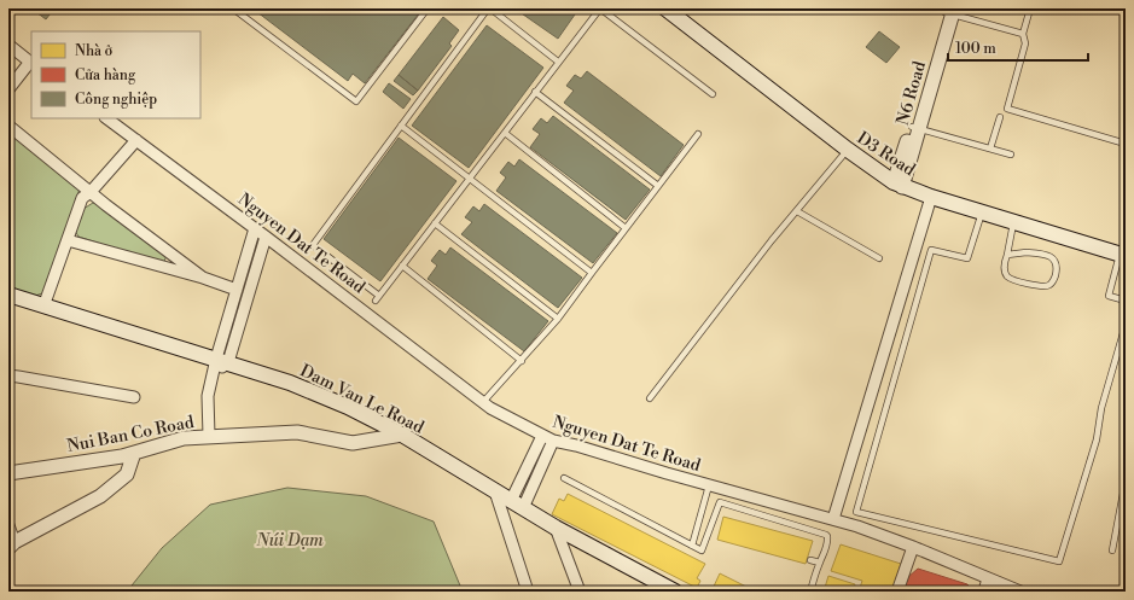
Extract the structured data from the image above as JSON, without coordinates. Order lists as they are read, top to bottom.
{
  "streets": {
    "main road": ["D3 Road", "Dam Van Le Road"],
    "street": ["N6 Road", "Nguyen Dat Te Road", "Nui Ban Co Road"]
  },
  "crossings": [
    ["N6 Road", "D3 Road"],
    ["Dam Van Le Road", "Nui Ban Co Road"]
  ],
  "parks": ["Núi Dạm"],
  "legend": ["Nhà ở", "Cửa hàng", "Công nghiệp"],
  "scale_bar": "100 m"
}
